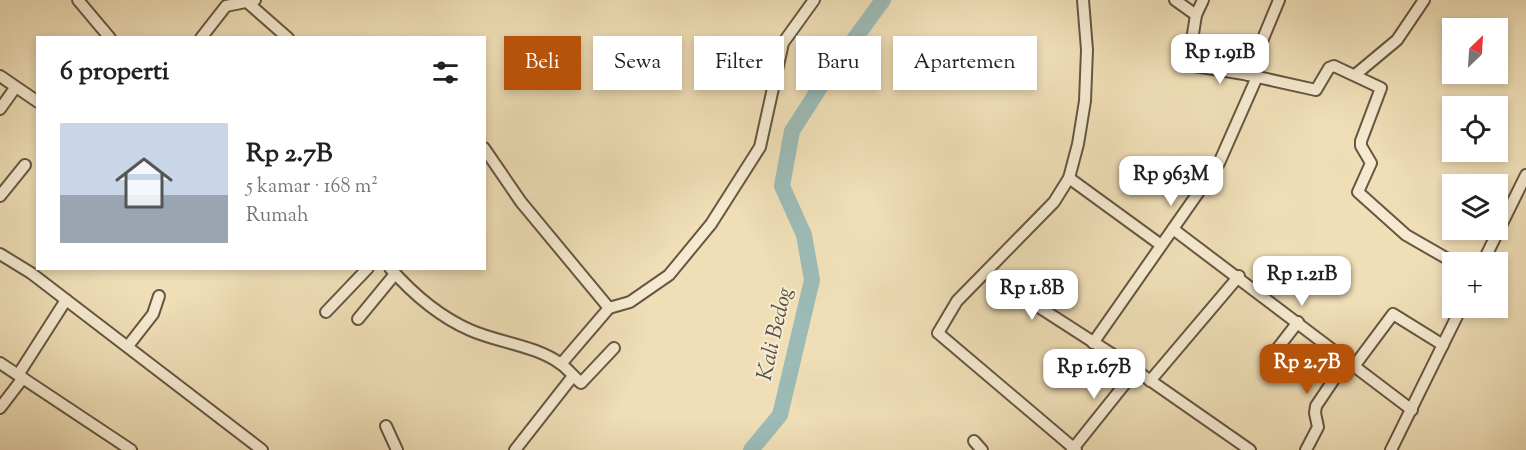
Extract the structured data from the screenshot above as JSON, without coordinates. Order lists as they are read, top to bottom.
{
  "water": ["Kali Bedog"],
  "north": "top right",
  "page": {
    "map_buttons": "+",
    "price": [
      "Rp 1.91B",
      "Rp 963M",
      "Rp 1.21B",
      "Rp 1.8B",
      "Rp 2.7B",
      "Rp 1.67B"
    ],
    "chip": [
      "Beli",
      "Sewa",
      "Filter",
      "Baru",
      "Apartemen"
    ],
    "heading": "6 properti",
    "list": [
      {
        "name": "Rp 2.7B",
        "note": "5 kamar · 168 m² · Rumah"
      }
    ]
  }
}
